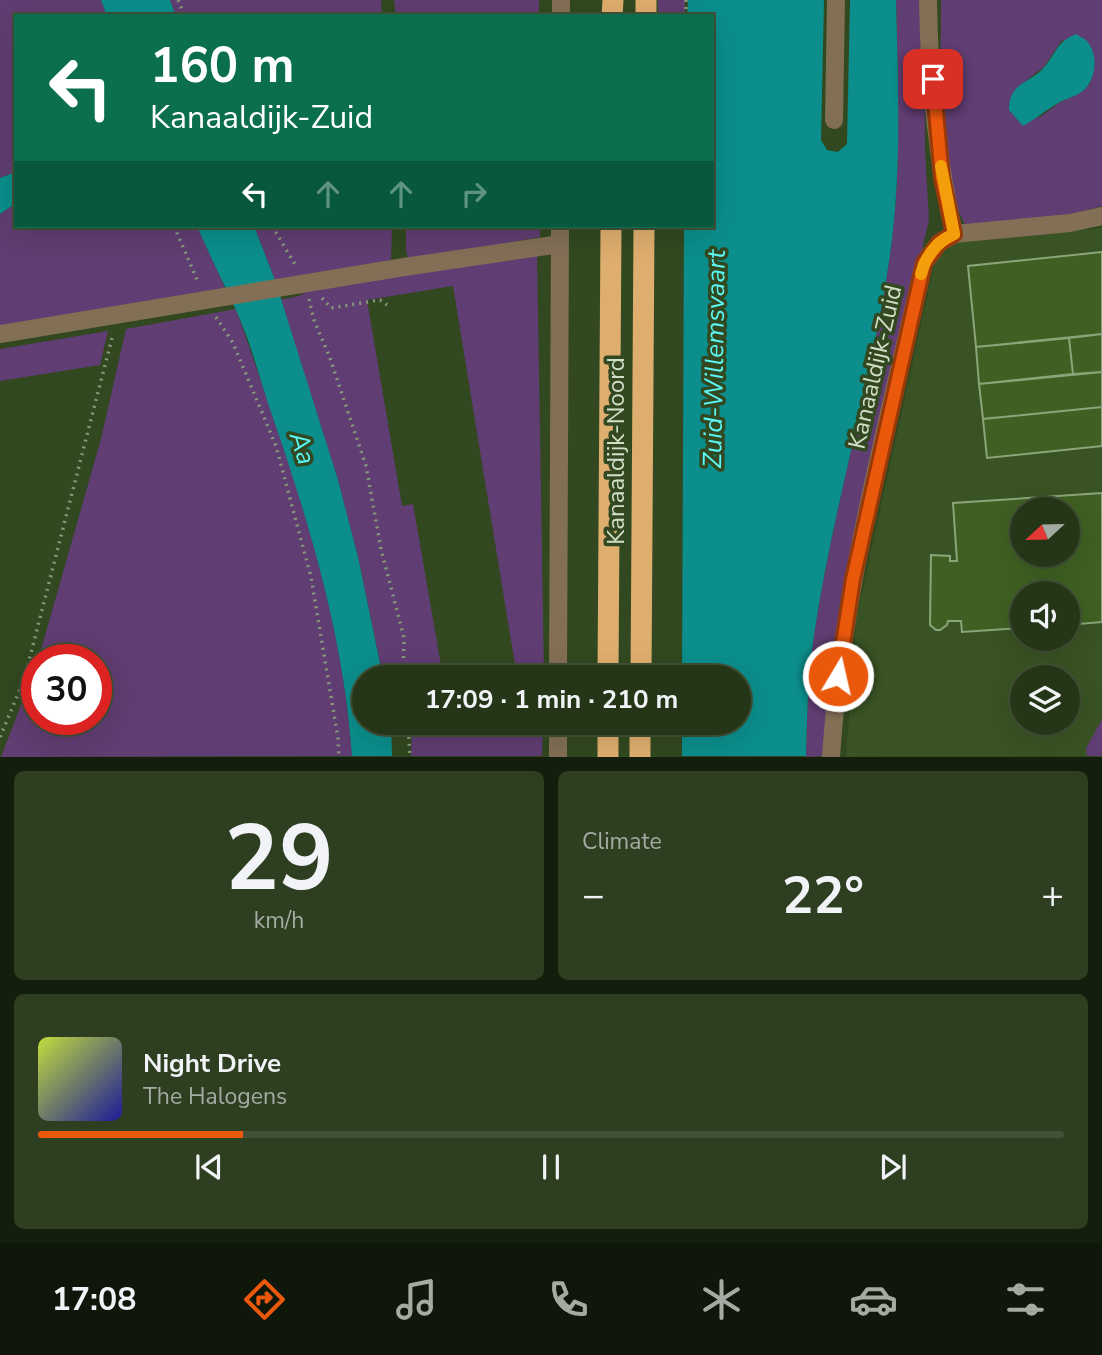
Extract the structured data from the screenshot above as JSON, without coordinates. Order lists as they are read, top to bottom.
{
  "streets": {
    "highway": ["Kanaaldijk-Noord"],
    "street": ["Kanaaldijk-Zuid"]
  },
  "water": ["Zuid-Willemsvaart", "Aa"],
  "north": "left",
  "page": {
    "turn": ["160 m", "Kanaaldijk-Zuid"],
    "limit": "30",
    "trip": "17:09 · 1 min · 210 m",
    "tile": [
      ["29", "km/h"],
      "Climate"
    ],
    "heat": ["−", "22°", "+"],
    "song": ["Night Drive", "The Halogens"],
    "tabs": "17:08"
  }
}
